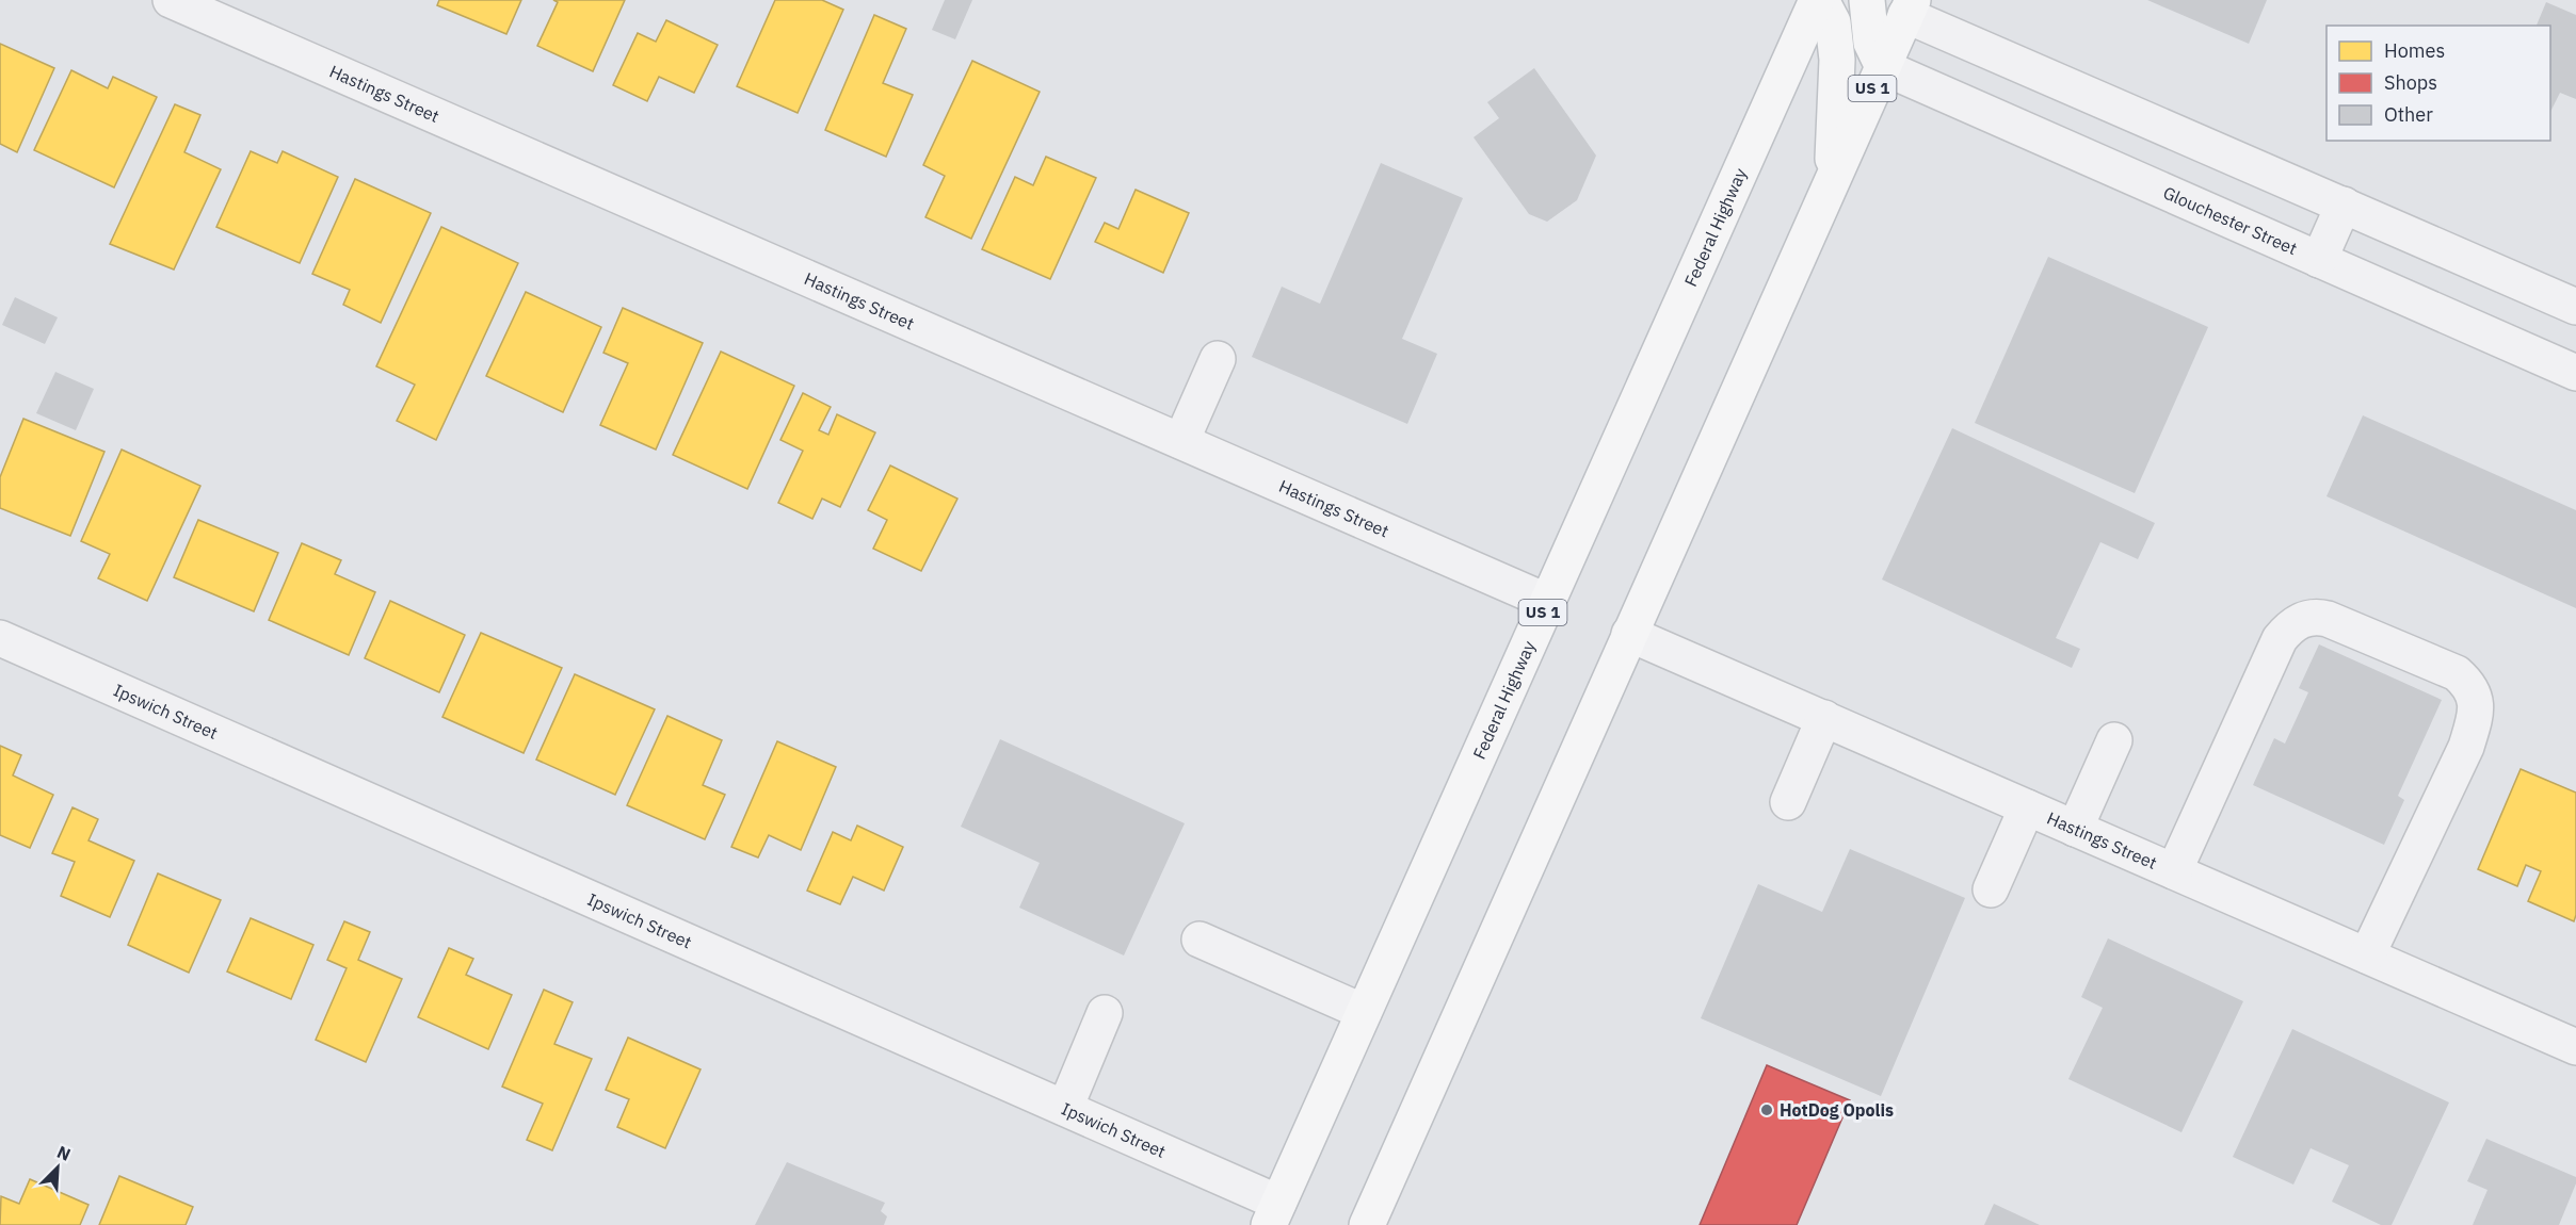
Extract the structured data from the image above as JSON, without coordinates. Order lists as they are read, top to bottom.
{
  "streets": {
    "main road": ["US 1", "Federal Highway"],
    "street": ["Hastings Street", "Glouchester Street", "Ipswich Street"]
  },
  "crossings": [
    ["US 1", "Hastings Street"],
    ["US 1", "Glouchester Street"],
    ["Hastings Street", "Federal Highway"],
    ["Federal Highway", "Ipswich Street"]
  ],
  "places": ["HotDog Opolis"],
  "legend": ["Homes", "Shops", "Other"],
  "north": "top right"
}
